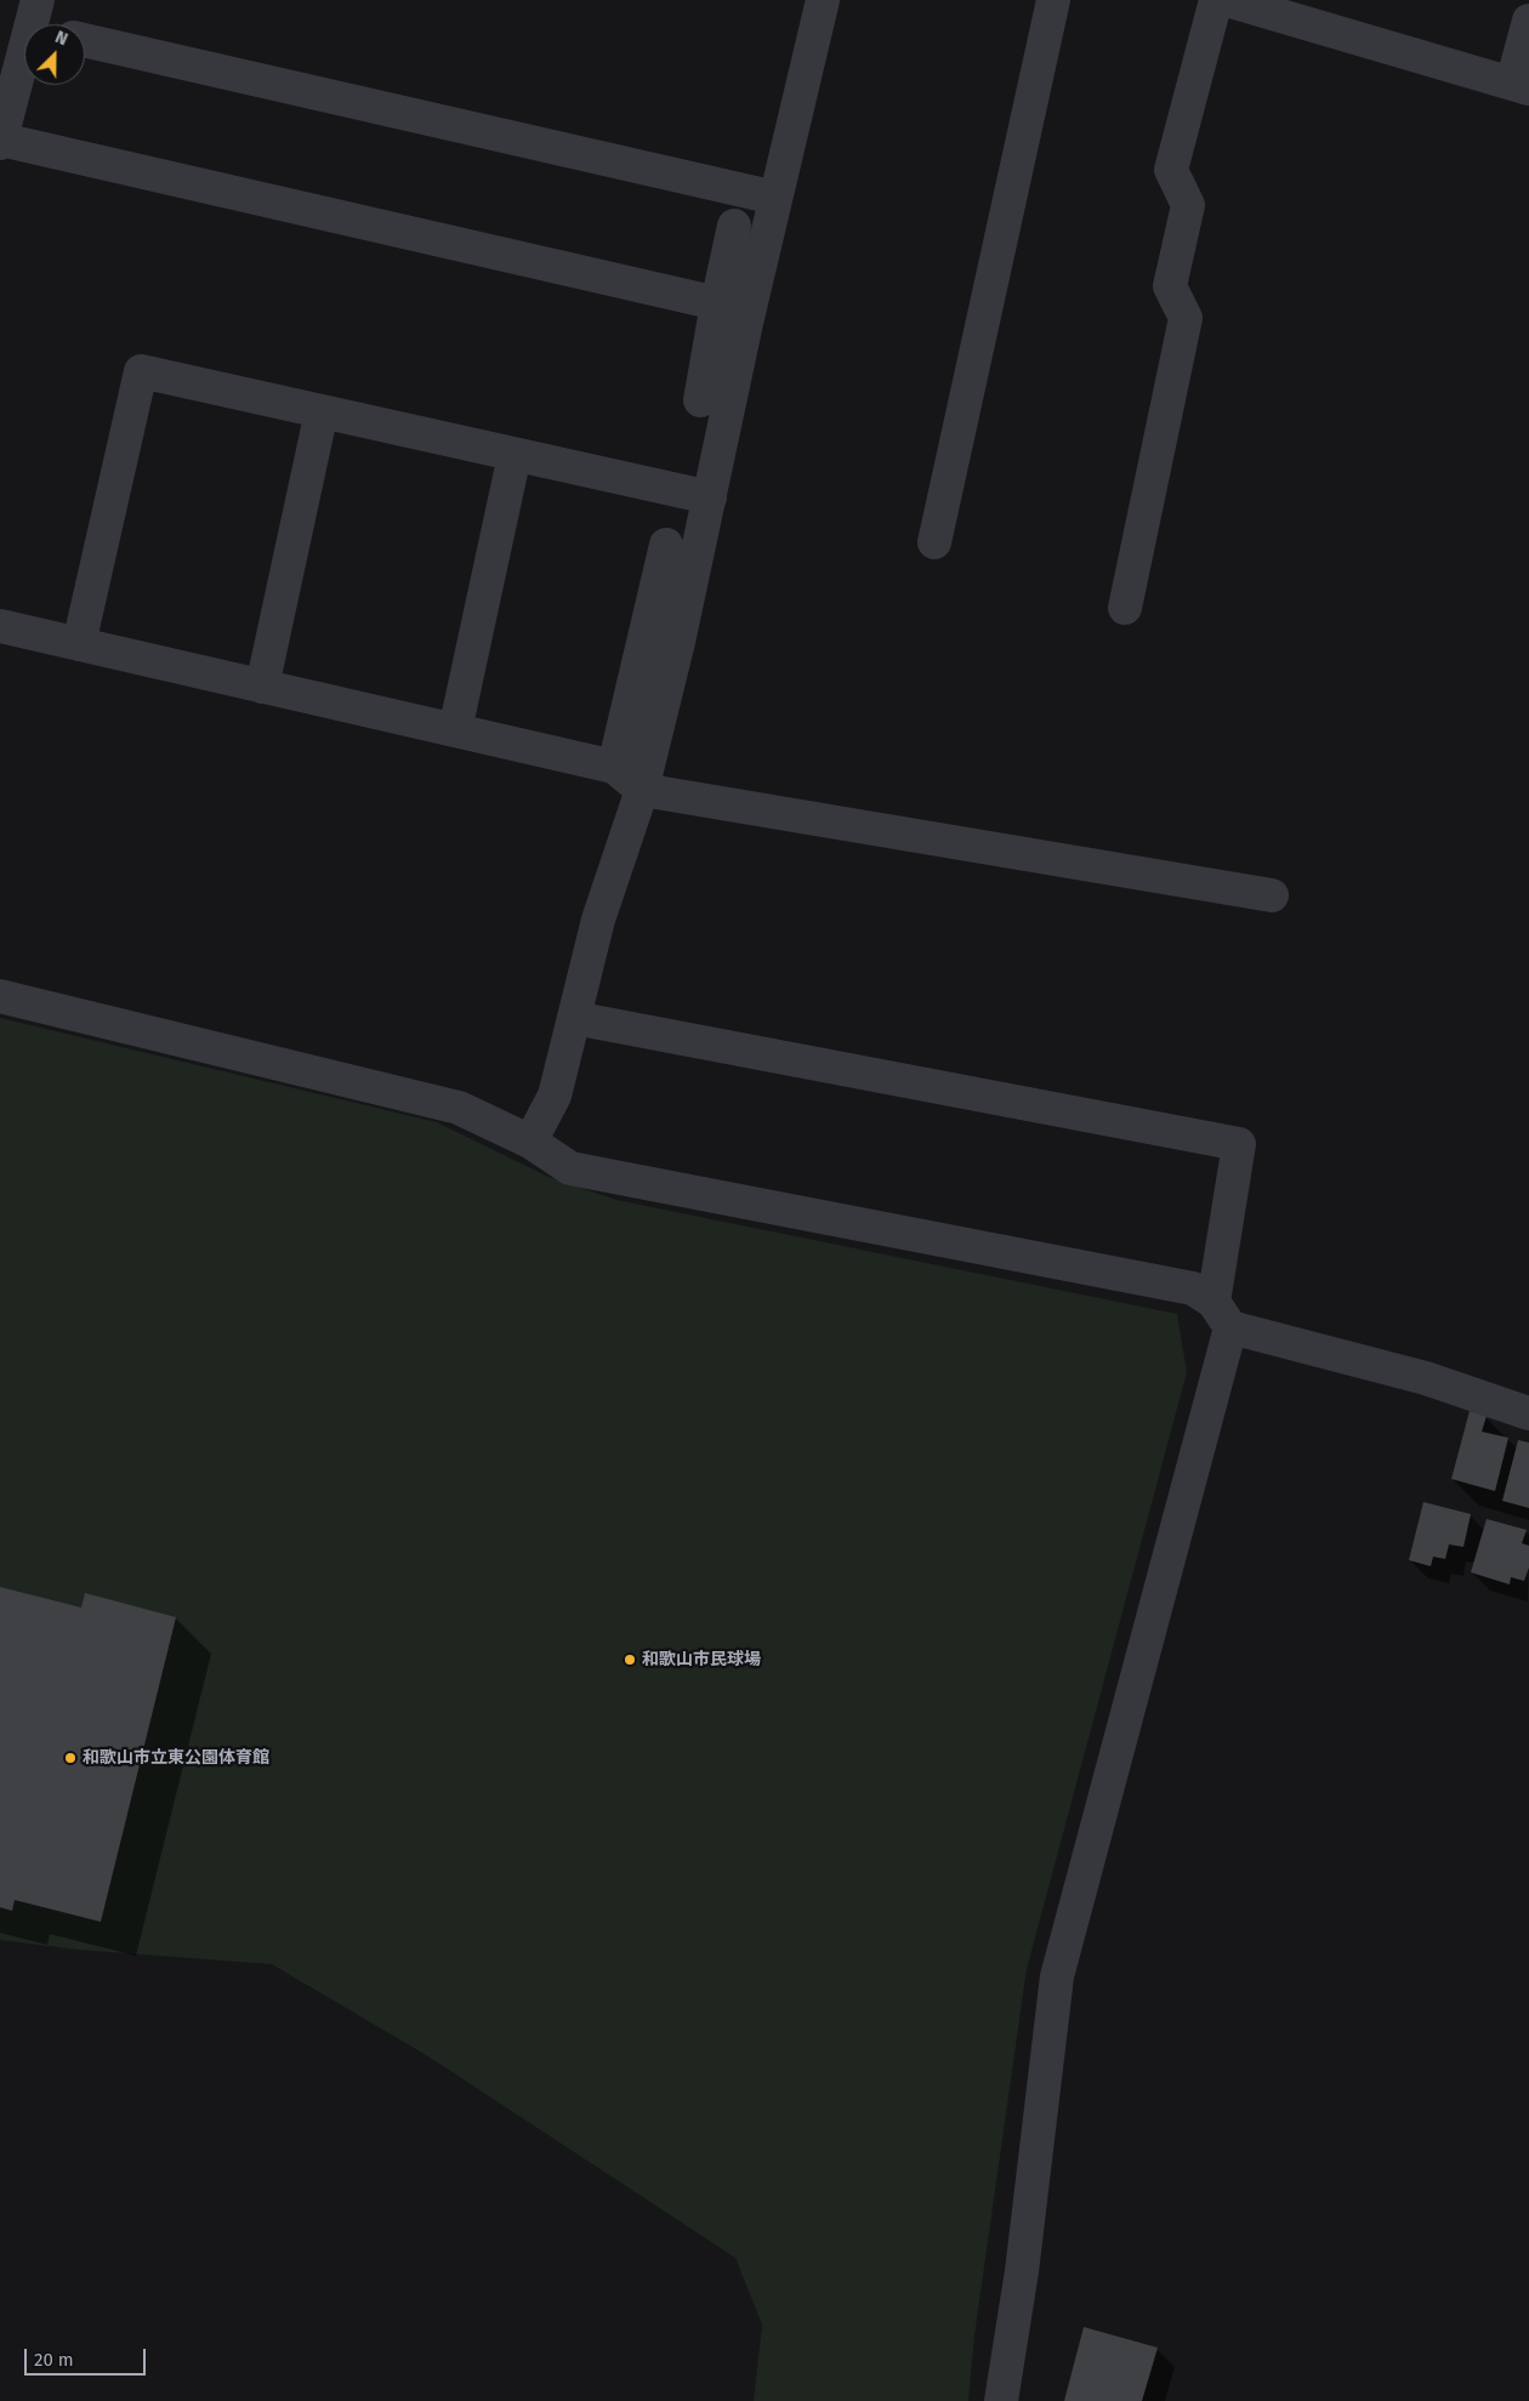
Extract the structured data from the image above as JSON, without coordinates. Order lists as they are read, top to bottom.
{
  "places": ["和歌山市民球場", "和歌山市立東公園体育館"],
  "scale_bar": "20 m",
  "north": "top right"
}
